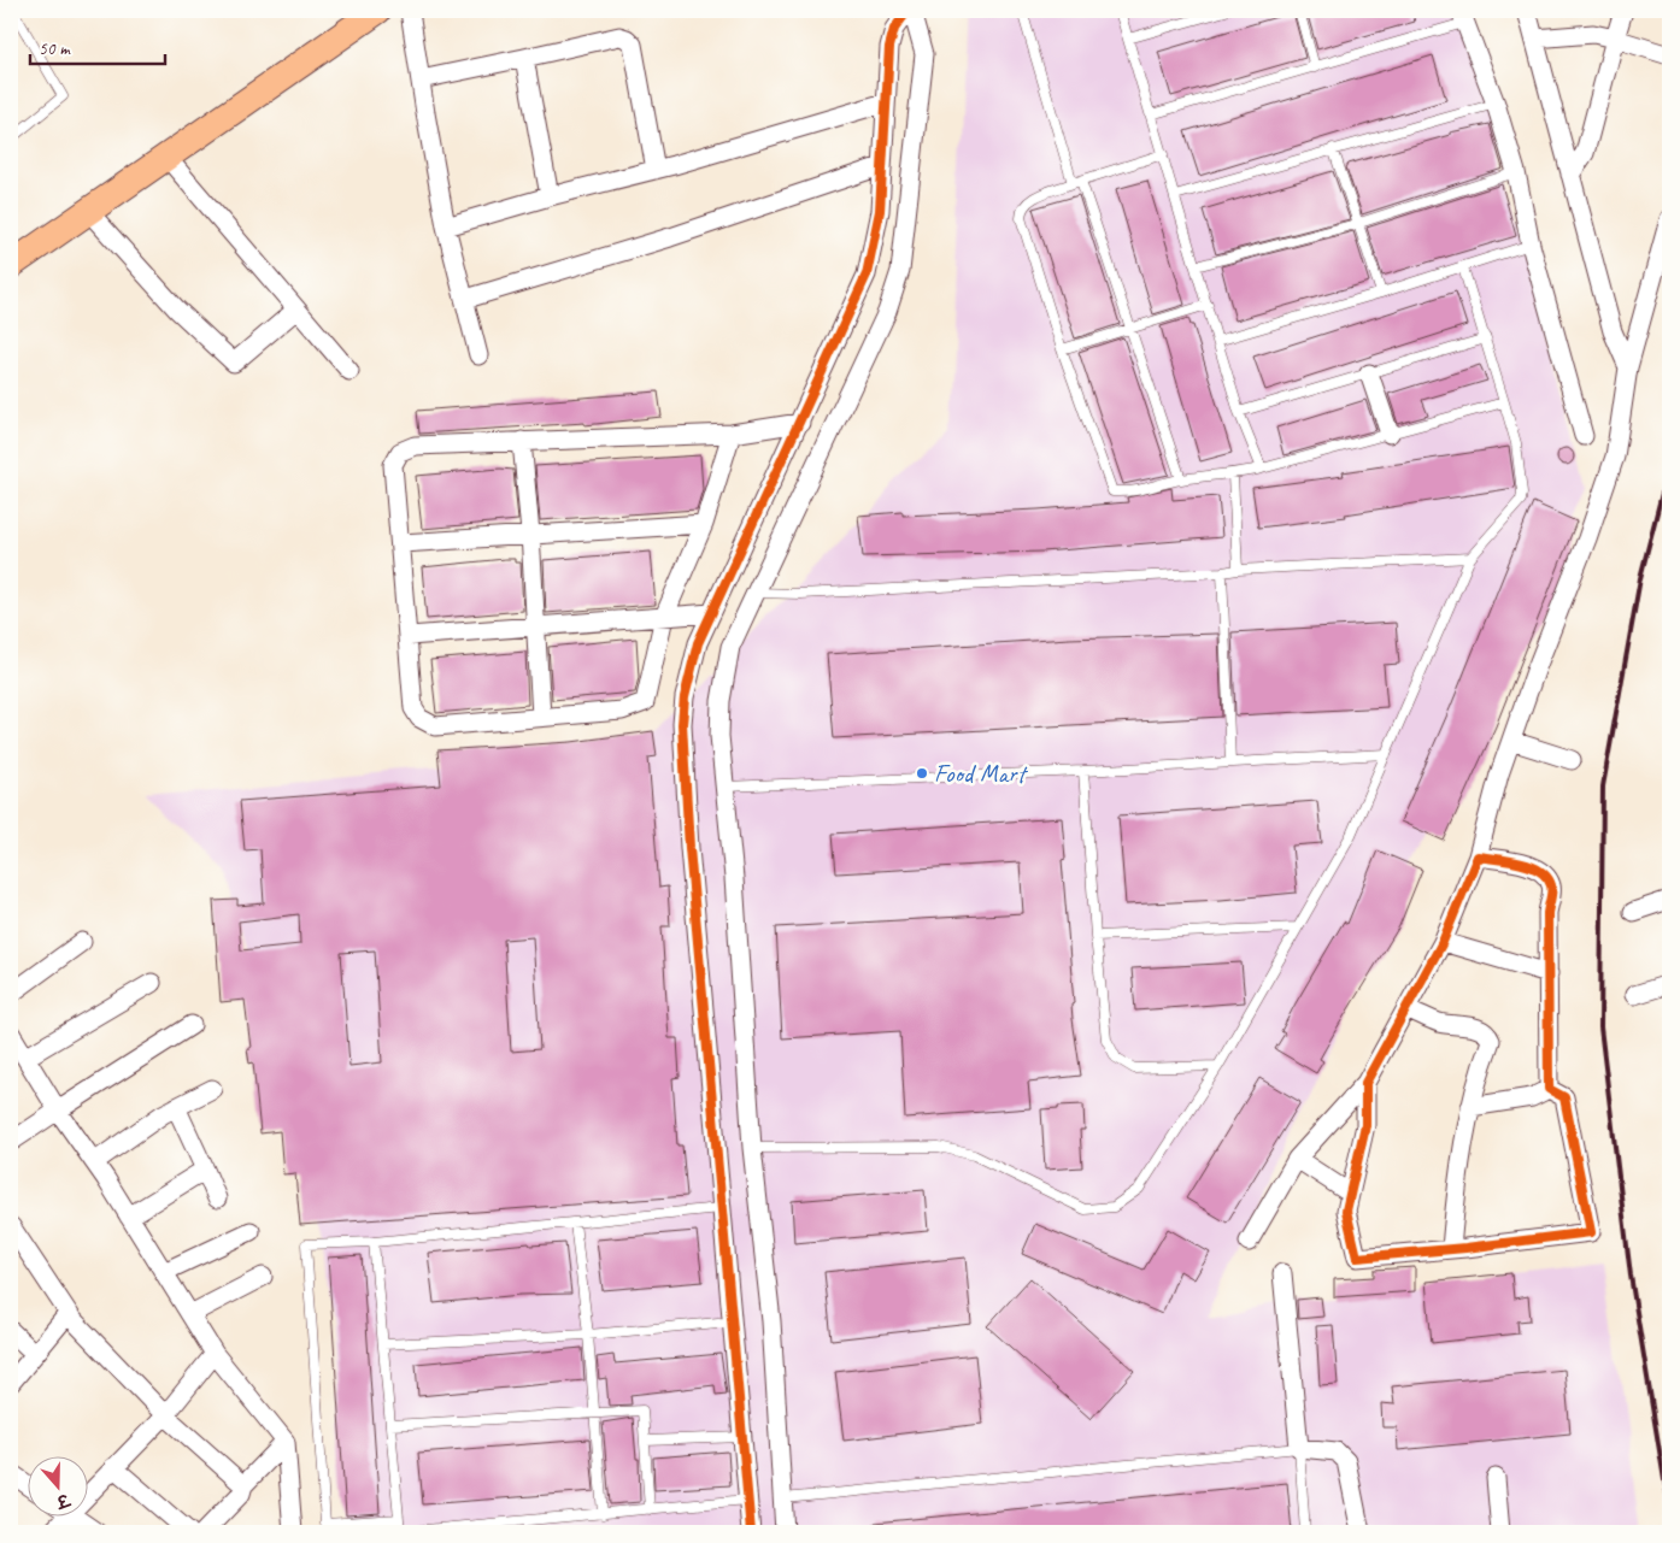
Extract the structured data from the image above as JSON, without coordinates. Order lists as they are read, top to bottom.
{
  "places": ["Food Mart"],
  "scale_bar": "50 m",
  "north": "bottom"
}
